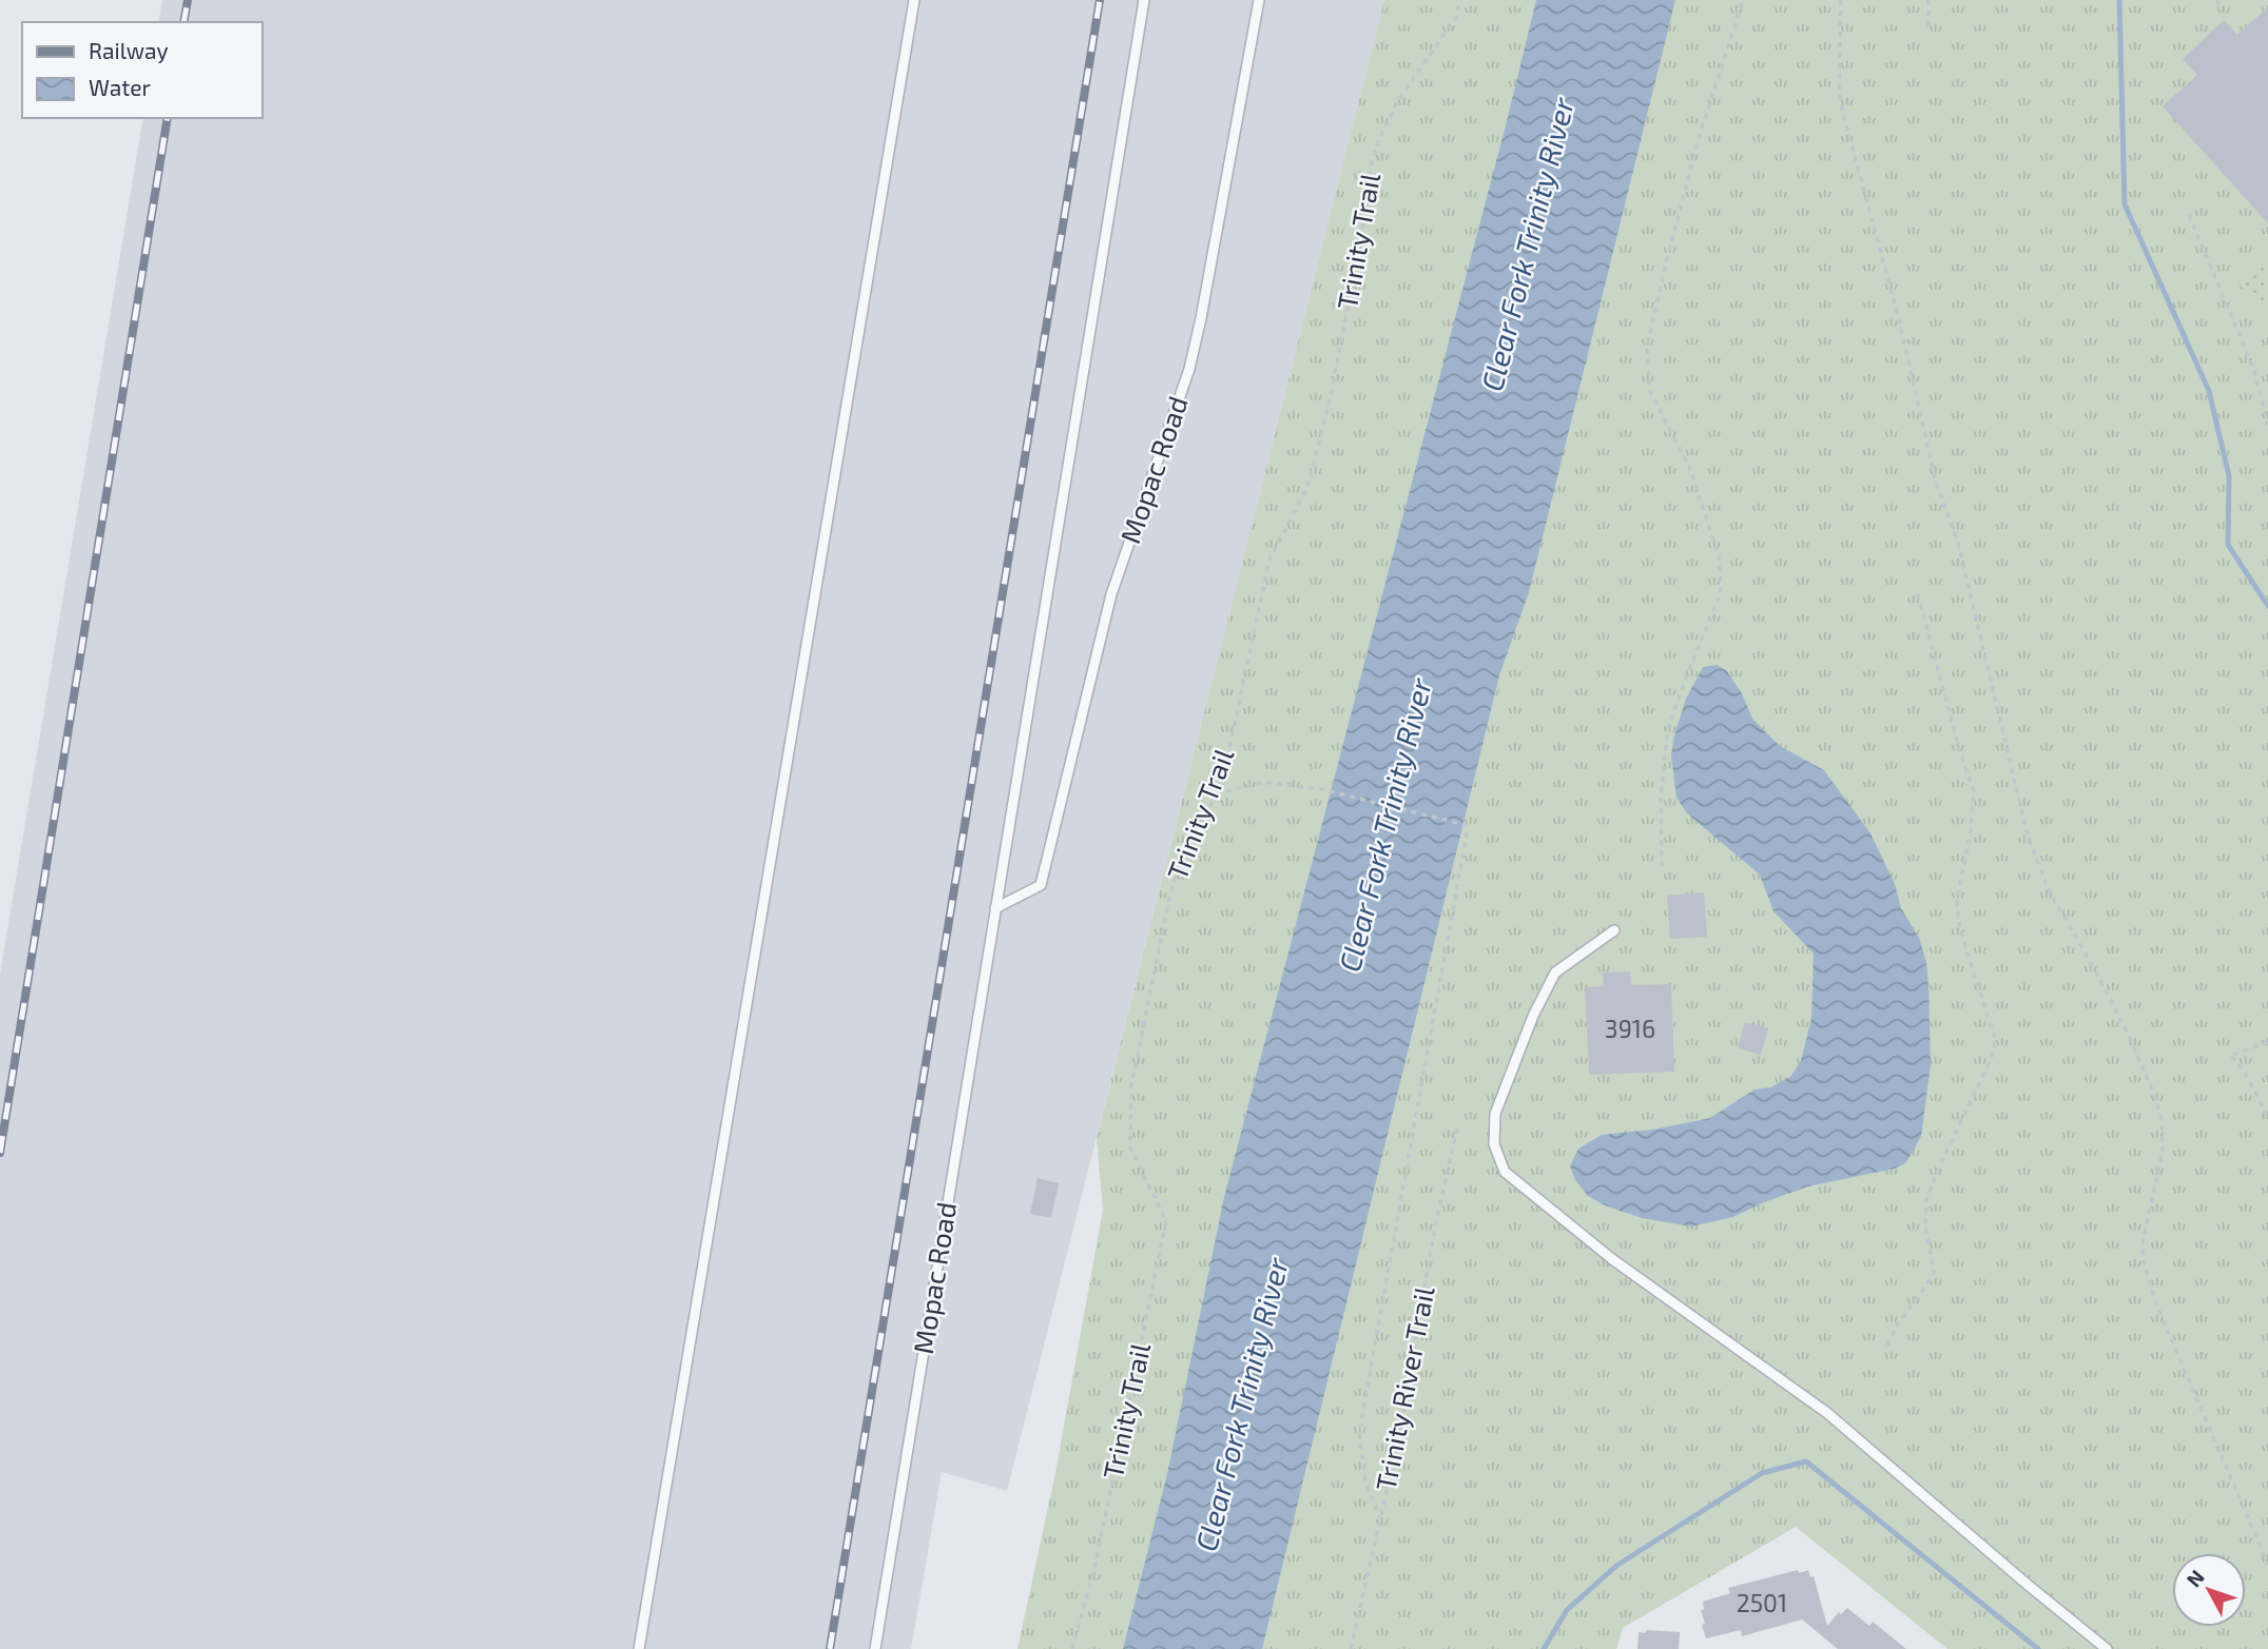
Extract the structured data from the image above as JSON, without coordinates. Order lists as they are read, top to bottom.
{
  "streets": {
    "lane": ["Mopac Road"],
    "path": ["Trinity Trail", "Trinity River Trail"]
  },
  "water": ["Clear Fork Trinity River"],
  "house_numbers": ["3916", "2501"],
  "legend": ["Railway", "Water"],
  "north": "top left"
}
